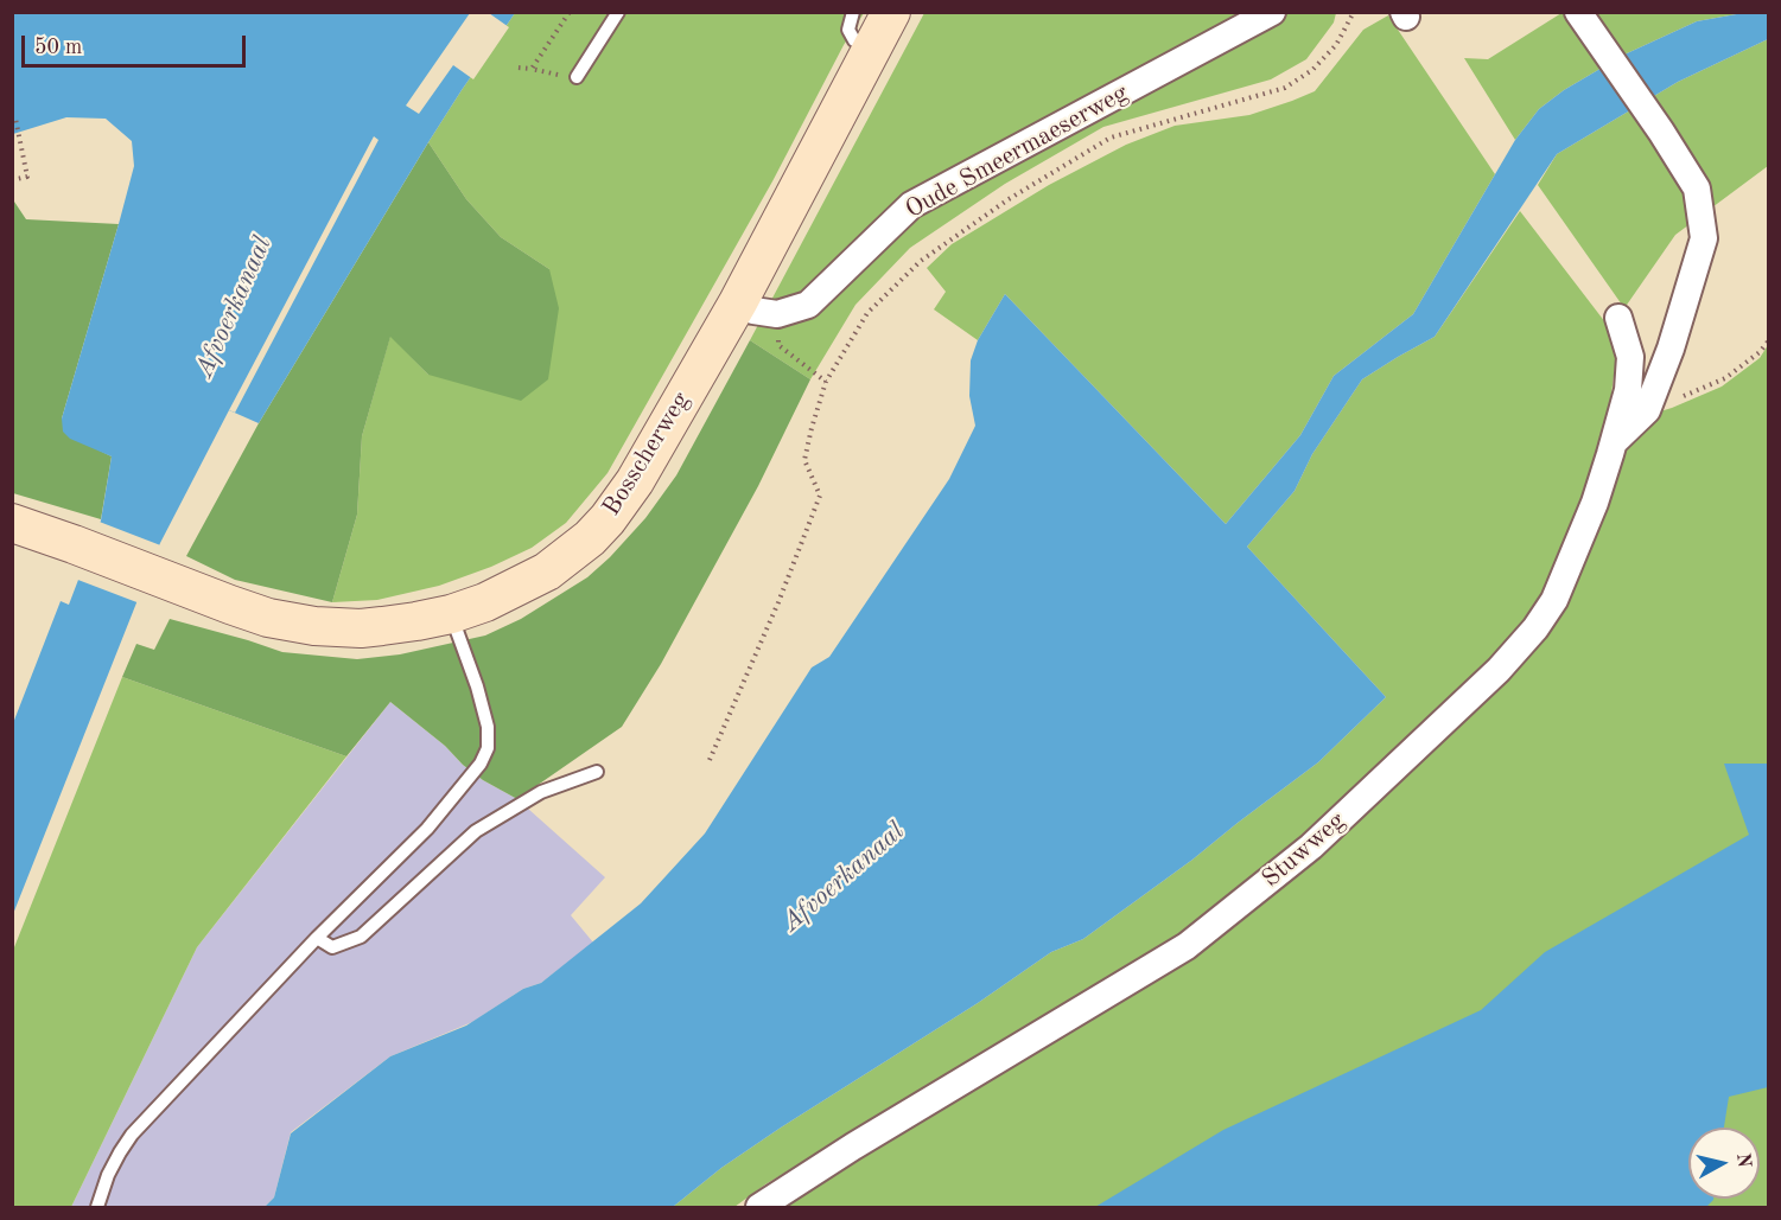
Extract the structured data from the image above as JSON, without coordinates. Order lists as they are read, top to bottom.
{
  "streets": {
    "street": ["Oude Smeermaeserweg", "Bosscherweg", "Stuwweg"]
  },
  "crossings": [
    ["Oude Smeermaeserweg", "Bosscherweg"]
  ],
  "water": ["Afvoerkanaal"],
  "scale_bar": "50 m",
  "north": "right"
}
